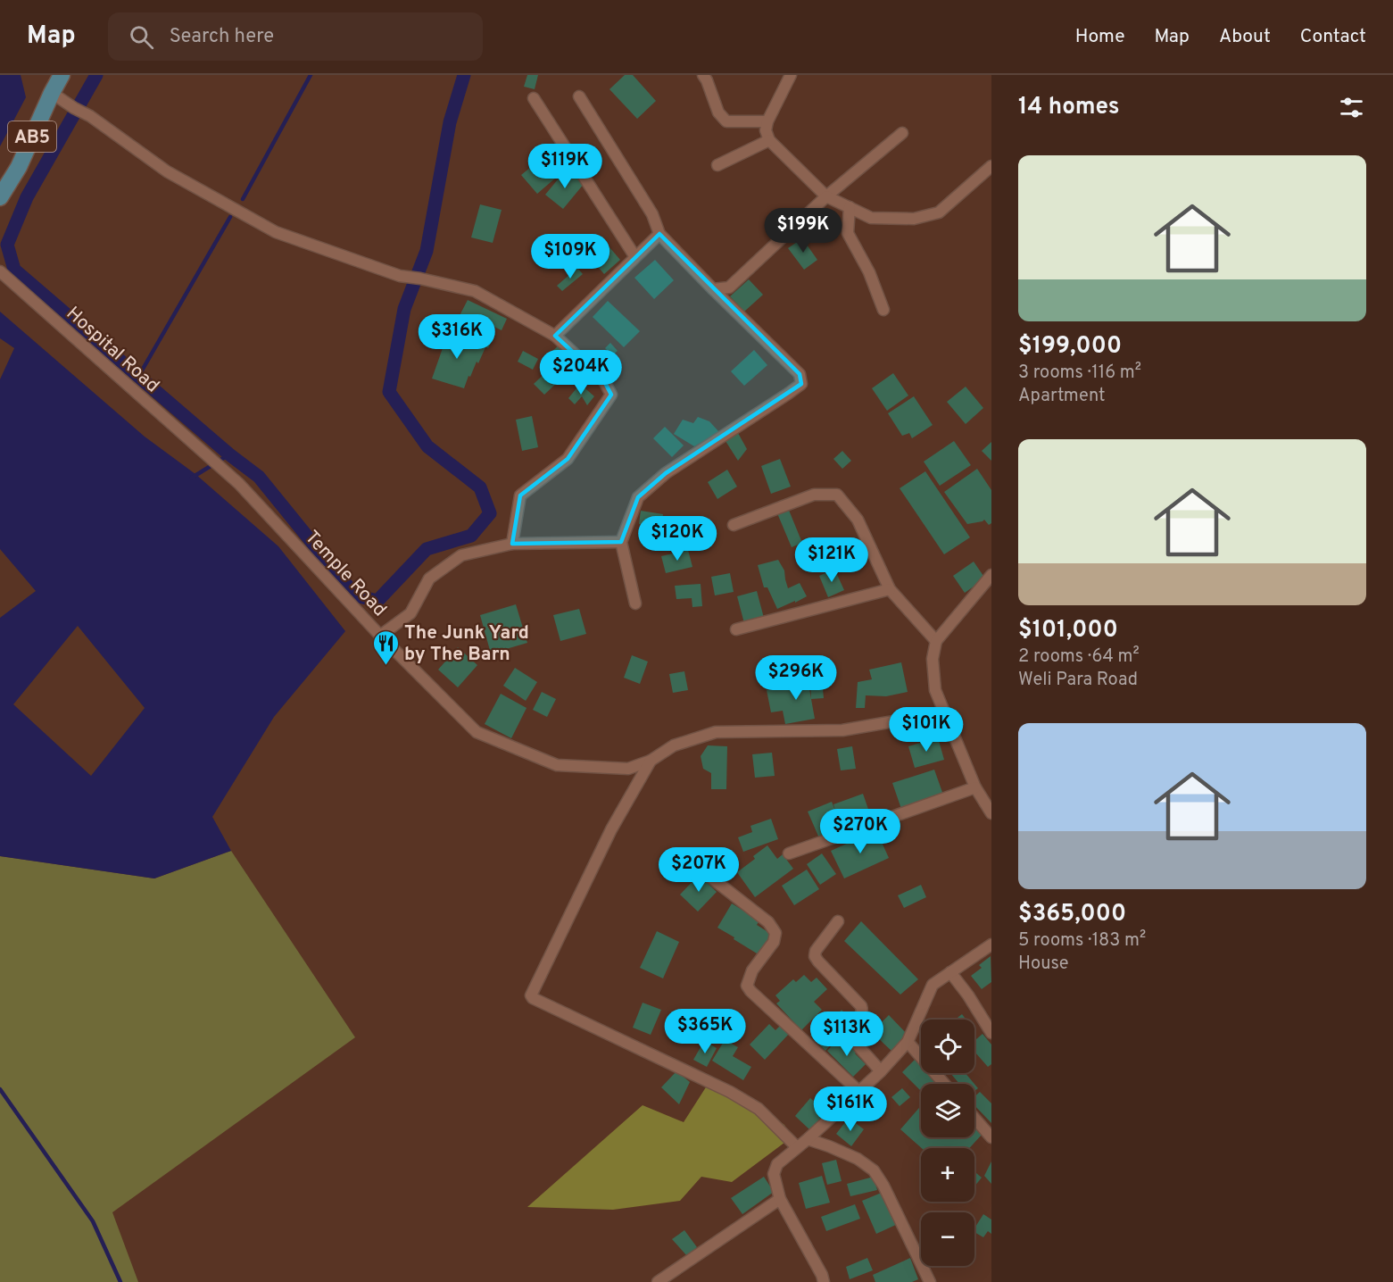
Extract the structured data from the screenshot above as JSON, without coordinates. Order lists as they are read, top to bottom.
{
  "streets": {
    "main road": ["AB5"],
    "street": ["Hospital Road", "Temple Road"]
  },
  "crossings": [
    ["Hospital Road", "Temple Road"]
  ],
  "places": {
    "restaurant": ["The Junk Yard by The Barn"]
  },
  "page": {
    "header": "Map",
    "search": "Search here",
    "nav": [
      "Home",
      "Map",
      "About",
      "Contact"
    ],
    "heading": "14 homes",
    "list": [
      {
        "name": "$199,000",
        "note": "3 rooms · 116 m² · Apartment"
      },
      {
        "name": "$101,000",
        "note": "2 rooms · 64 m² · Weli Para Road"
      },
      {
        "name": "$365,000",
        "note": "5 rooms · 183 m² · House"
      }
    ],
    "price": [
      "$119K",
      "$199K",
      "$109K",
      "$316K",
      "$204K",
      "$120K",
      "$121K",
      "$296K",
      "$101K",
      "$270K",
      "$207K",
      "$365K",
      "$113K",
      "$161K"
    ],
    "map_buttons": ["+", "−"]
  }
}
